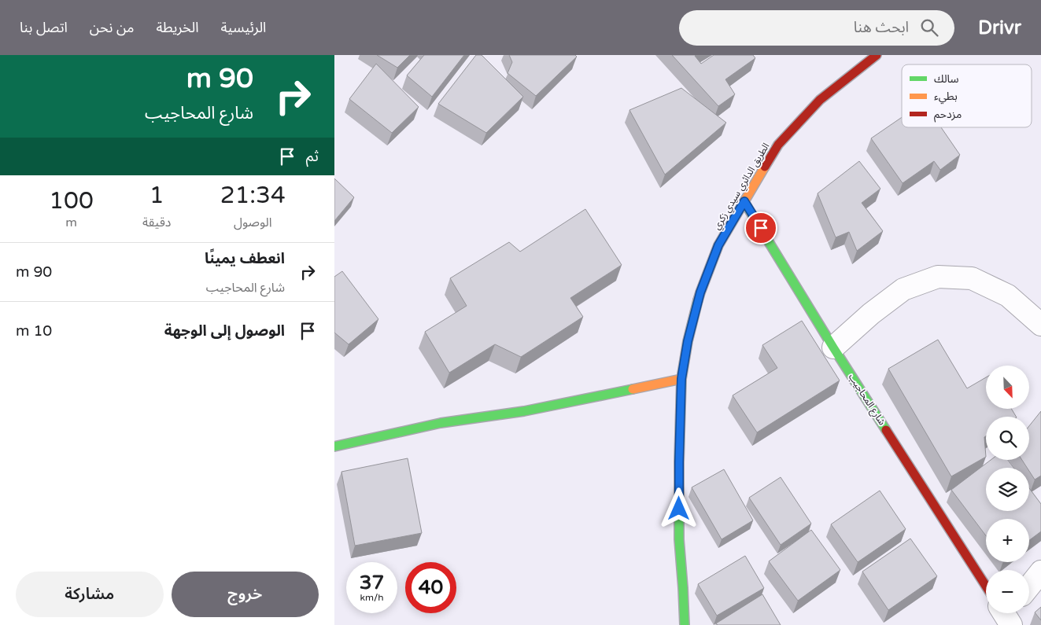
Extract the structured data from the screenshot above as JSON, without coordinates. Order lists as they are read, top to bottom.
{
  "streets": {
    "street": ["الطريق الدائري سيدي زكري", "شارع المحاجيب"]
  },
  "crossings": [
    ["الطريق الدائري سيدي زكري", "شارع المحاجيب"]
  ],
  "legend": ["سالك", "بطيء", "مزدحم"],
  "north": "bottom right",
  "page": {
    "header": "Drivr",
    "search": "ابحث هنا",
    "nav": [
      "الرئيسية",
      "الخريطة",
      "من نحن",
      "اتصل بنا"
    ],
    "turn": ["90 m", "شارع المحاجيب"],
    "then": "ثم",
    "eta": [
      "21:34",
      "الوصول",
      "1",
      "دقيقة",
      "100",
      "m"
    ],
    "list": [
      {
        "name": "انعطف يمينًا",
        "note": "شارع المحاجيب",
        "value": "90 m"
      },
      {
        "name": "الوصول إلى الوجهة",
        "value": "10 m"
      }
    ],
    "map_buttons": ["+", "−"],
    "speed": "37 km/h",
    "limit": "40",
    "buttons": ["خروج", "مشاركة"]
  }
}
